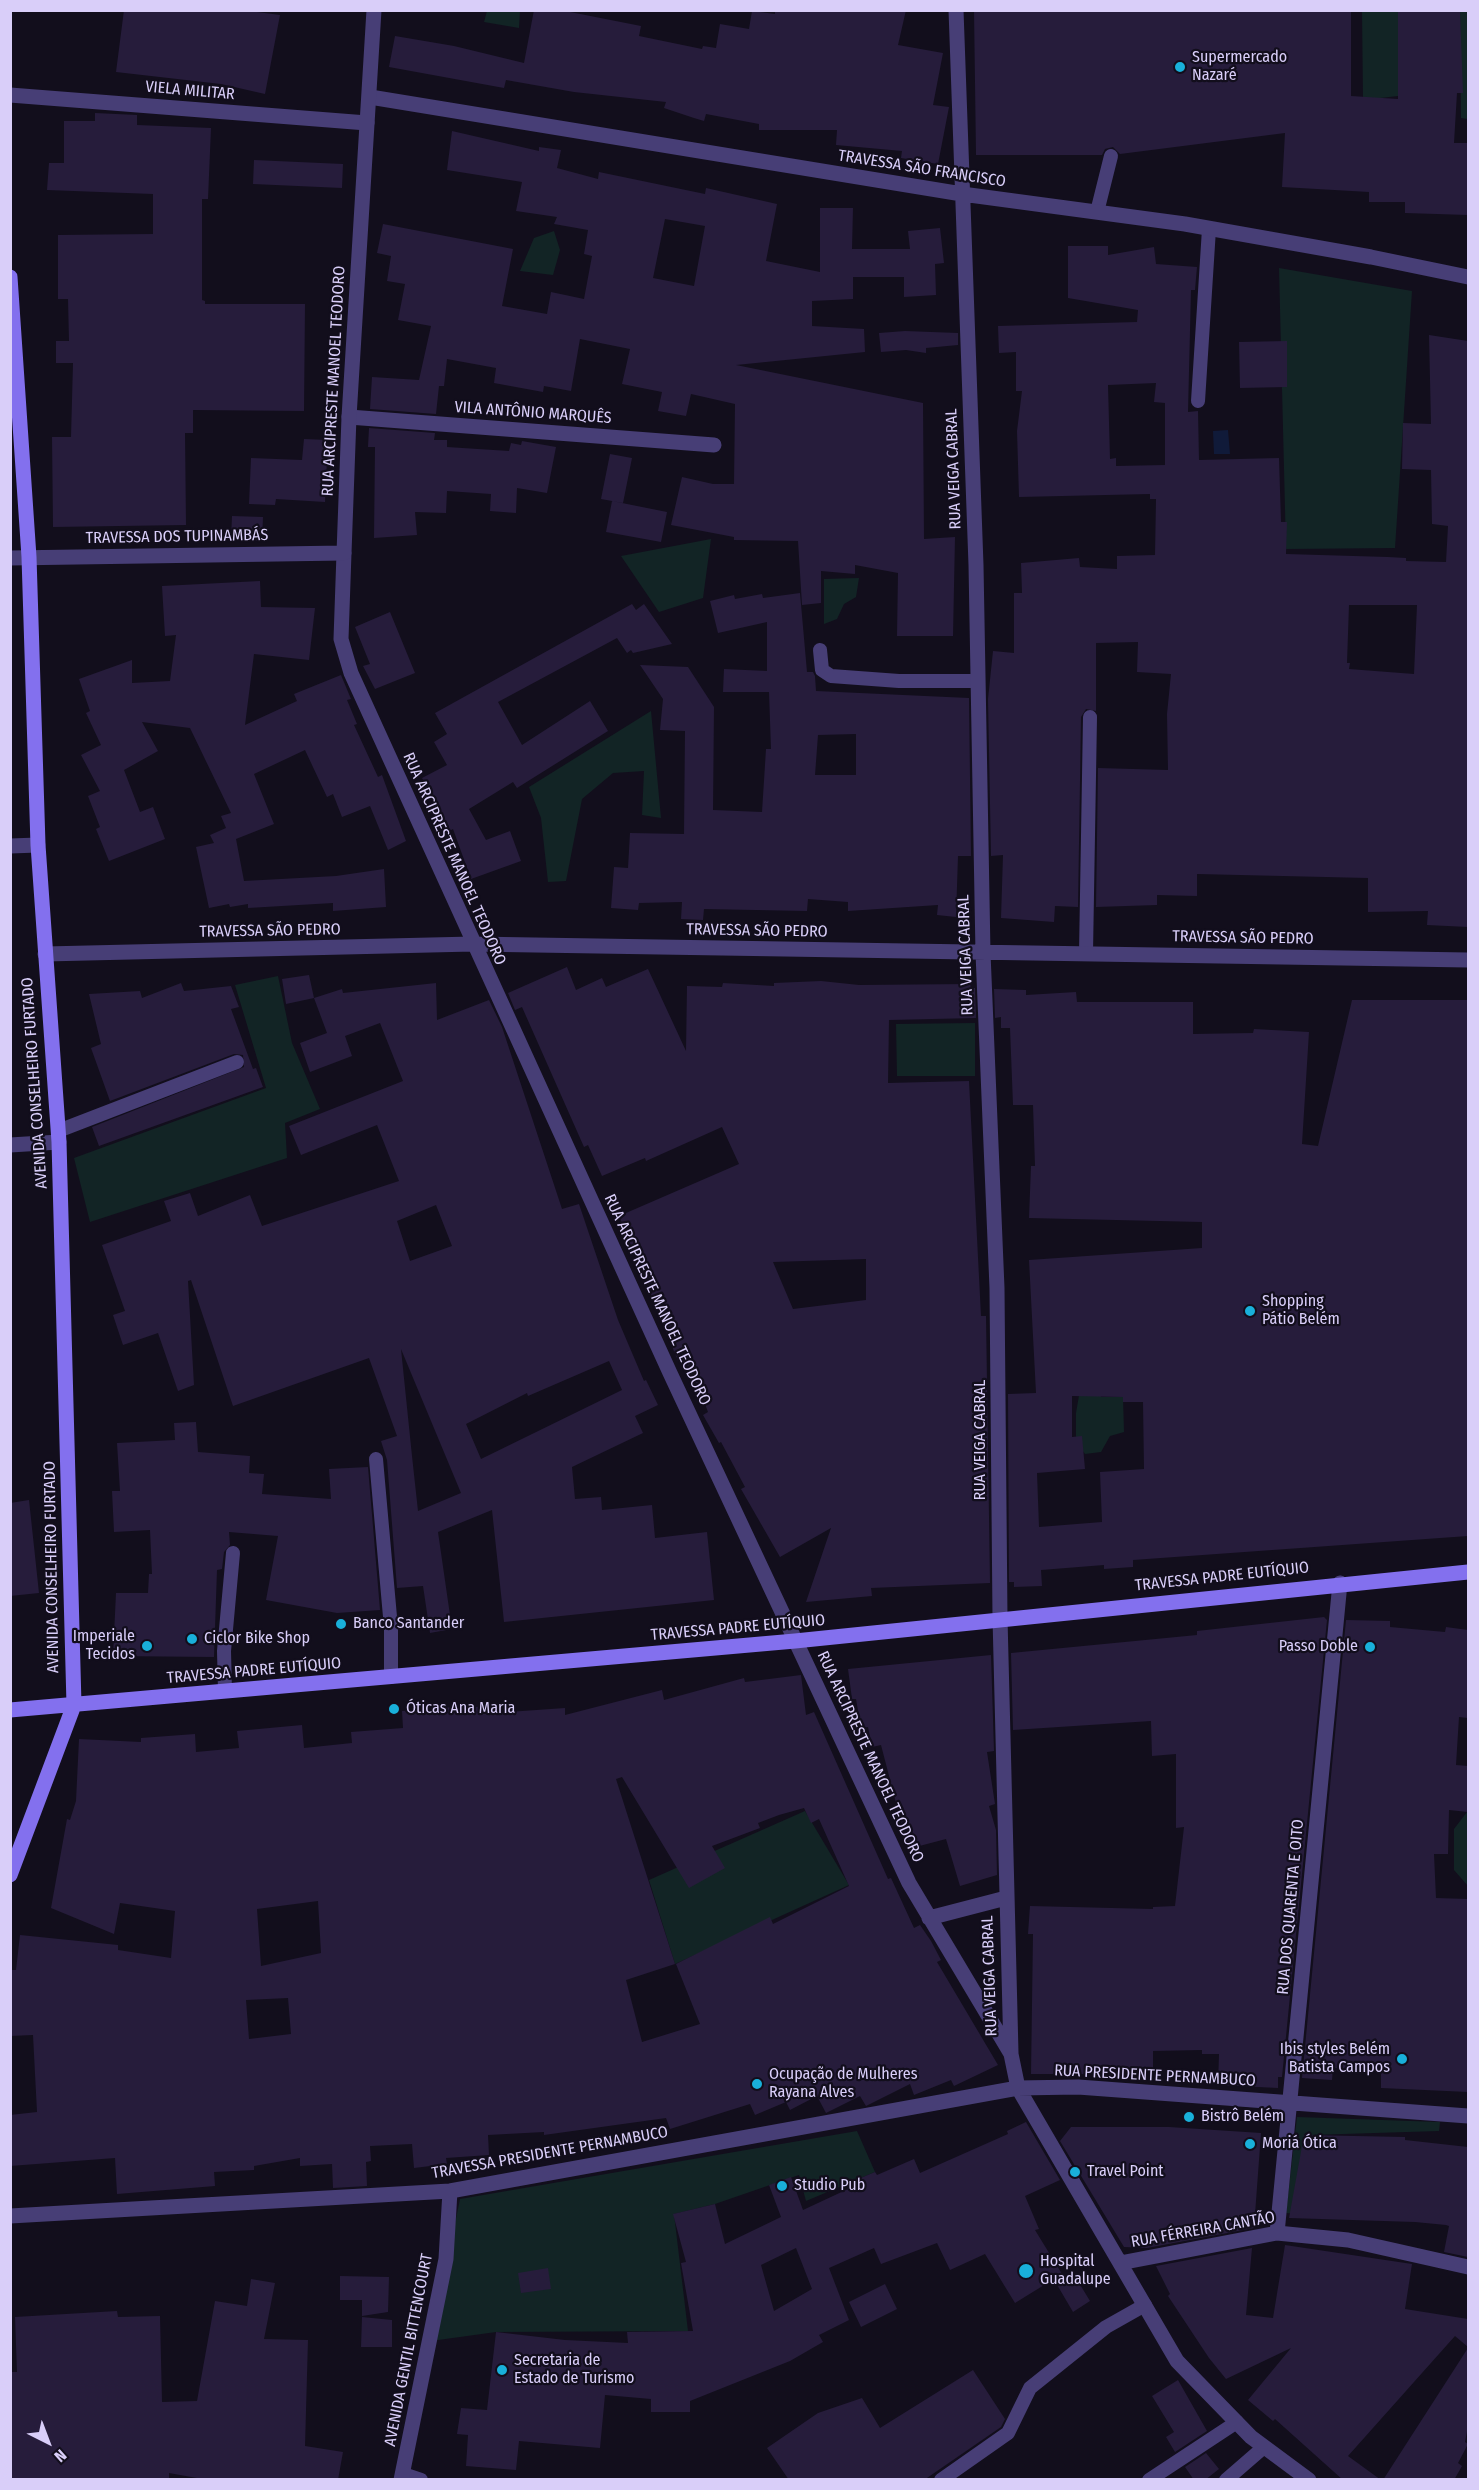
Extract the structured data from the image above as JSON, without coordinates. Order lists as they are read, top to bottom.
{
  "streets": {
    "main road": ["AVENIDA CONSELHEIRO FURTADO", "TRAVESSA PADRE EUTÍQUIO"],
    "street": [
      "VIELA MILITAR",
      "TRAVESSA SÃO FRANCISCO",
      "RUA ARCIPRESTE MANOEL TEODORO",
      "VILA ANTÔNIO MARQUÊS",
      "RUA VEIGA CABRAL",
      "TRAVESSA DOS TUPINAMBÁS",
      "TRAVESSA SÃO PEDRO",
      "RUA DOS QUARENTA E OITO",
      "RUA PRESIDENTE PERNAMBUCO",
      "TRAVESSA PRESIDENTE PERNAMBUCO",
      "RUA FÉRREIRA CANTÃO",
      "AVENIDA GENTIL BITTENCOURT"
    ]
  },
  "crossings": [
    ["VIELA MILITAR", "RUA ARCIPRESTE MANOEL TEODORO"],
    ["TRAVESSA SÃO FRANCISCO", "RUA ARCIPRESTE MANOEL TEODORO"],
    ["TRAVESSA SÃO FRANCISCO", "RUA VEIGA CABRAL"],
    ["RUA ARCIPRESTE MANOEL TEODORO", "VILA ANTÔNIO MARQUÊS"],
    ["RUA ARCIPRESTE MANOEL TEODORO", "RUA VEIGA CABRAL"],
    ["RUA ARCIPRESTE MANOEL TEODORO", "TRAVESSA DOS TUPINAMBÁS"],
    ["RUA ARCIPRESTE MANOEL TEODORO", "TRAVESSA SÃO PEDRO"],
    ["RUA ARCIPRESTE MANOEL TEODORO", "TRAVESSA PADRE EUTÍQUIO"],
    ["RUA ARCIPRESTE MANOEL TEODORO", "RUA PRESIDENTE PERNAMBUCO"],
    ["RUA ARCIPRESTE MANOEL TEODORO", "TRAVESSA PRESIDENTE PERNAMBUCO"],
    ["RUA ARCIPRESTE MANOEL TEODORO", "RUA FÉRREIRA CANTÃO"],
    ["RUA VEIGA CABRAL", "TRAVESSA SÃO PEDRO"],
    ["RUA VEIGA CABRAL", "TRAVESSA PADRE EUTÍQUIO"],
    ["TRAVESSA DOS TUPINAMBÁS", "AVENIDA CONSELHEIRO FURTADO"],
    ["TRAVESSA SÃO PEDRO", "AVENIDA CONSELHEIRO FURTADO"],
    ["AVENIDA CONSELHEIRO FURTADO", "TRAVESSA PADRE EUTÍQUIO"],
    ["TRAVESSA PADRE EUTÍQUIO", "RUA DOS QUARENTA E OITO"],
    ["RUA DOS QUARENTA E OITO", "RUA PRESIDENTE PERNAMBUCO"],
    ["RUA DOS QUARENTA E OITO", "RUA FÉRREIRA CANTÃO"],
    ["RUA PRESIDENTE PERNAMBUCO", "TRAVESSA PRESIDENTE PERNAMBUCO"],
    ["TRAVESSA PRESIDENTE PERNAMBUCO", "AVENIDA GENTIL BITTENCOURT"]
  ],
  "places": [
    "Supermercado Nazaré",
    "Shopping Pátio Belém",
    "Banco Santander",
    "Ciclor Bike Shop",
    "Imperiale Tecidos",
    "Passo Doble",
    "Óticas Ana Maria",
    "Ibis styles Belém Batista Campos",
    "Ocupação de Mulheres Rayana Alves",
    "Bistrô Belém",
    "Moriá Ótica",
    "Travel Point",
    "Studio Pub",
    "Hospital Guadalupe",
    "Secretaria de Estado de Turismo"
  ],
  "north": "bottom right"
}
